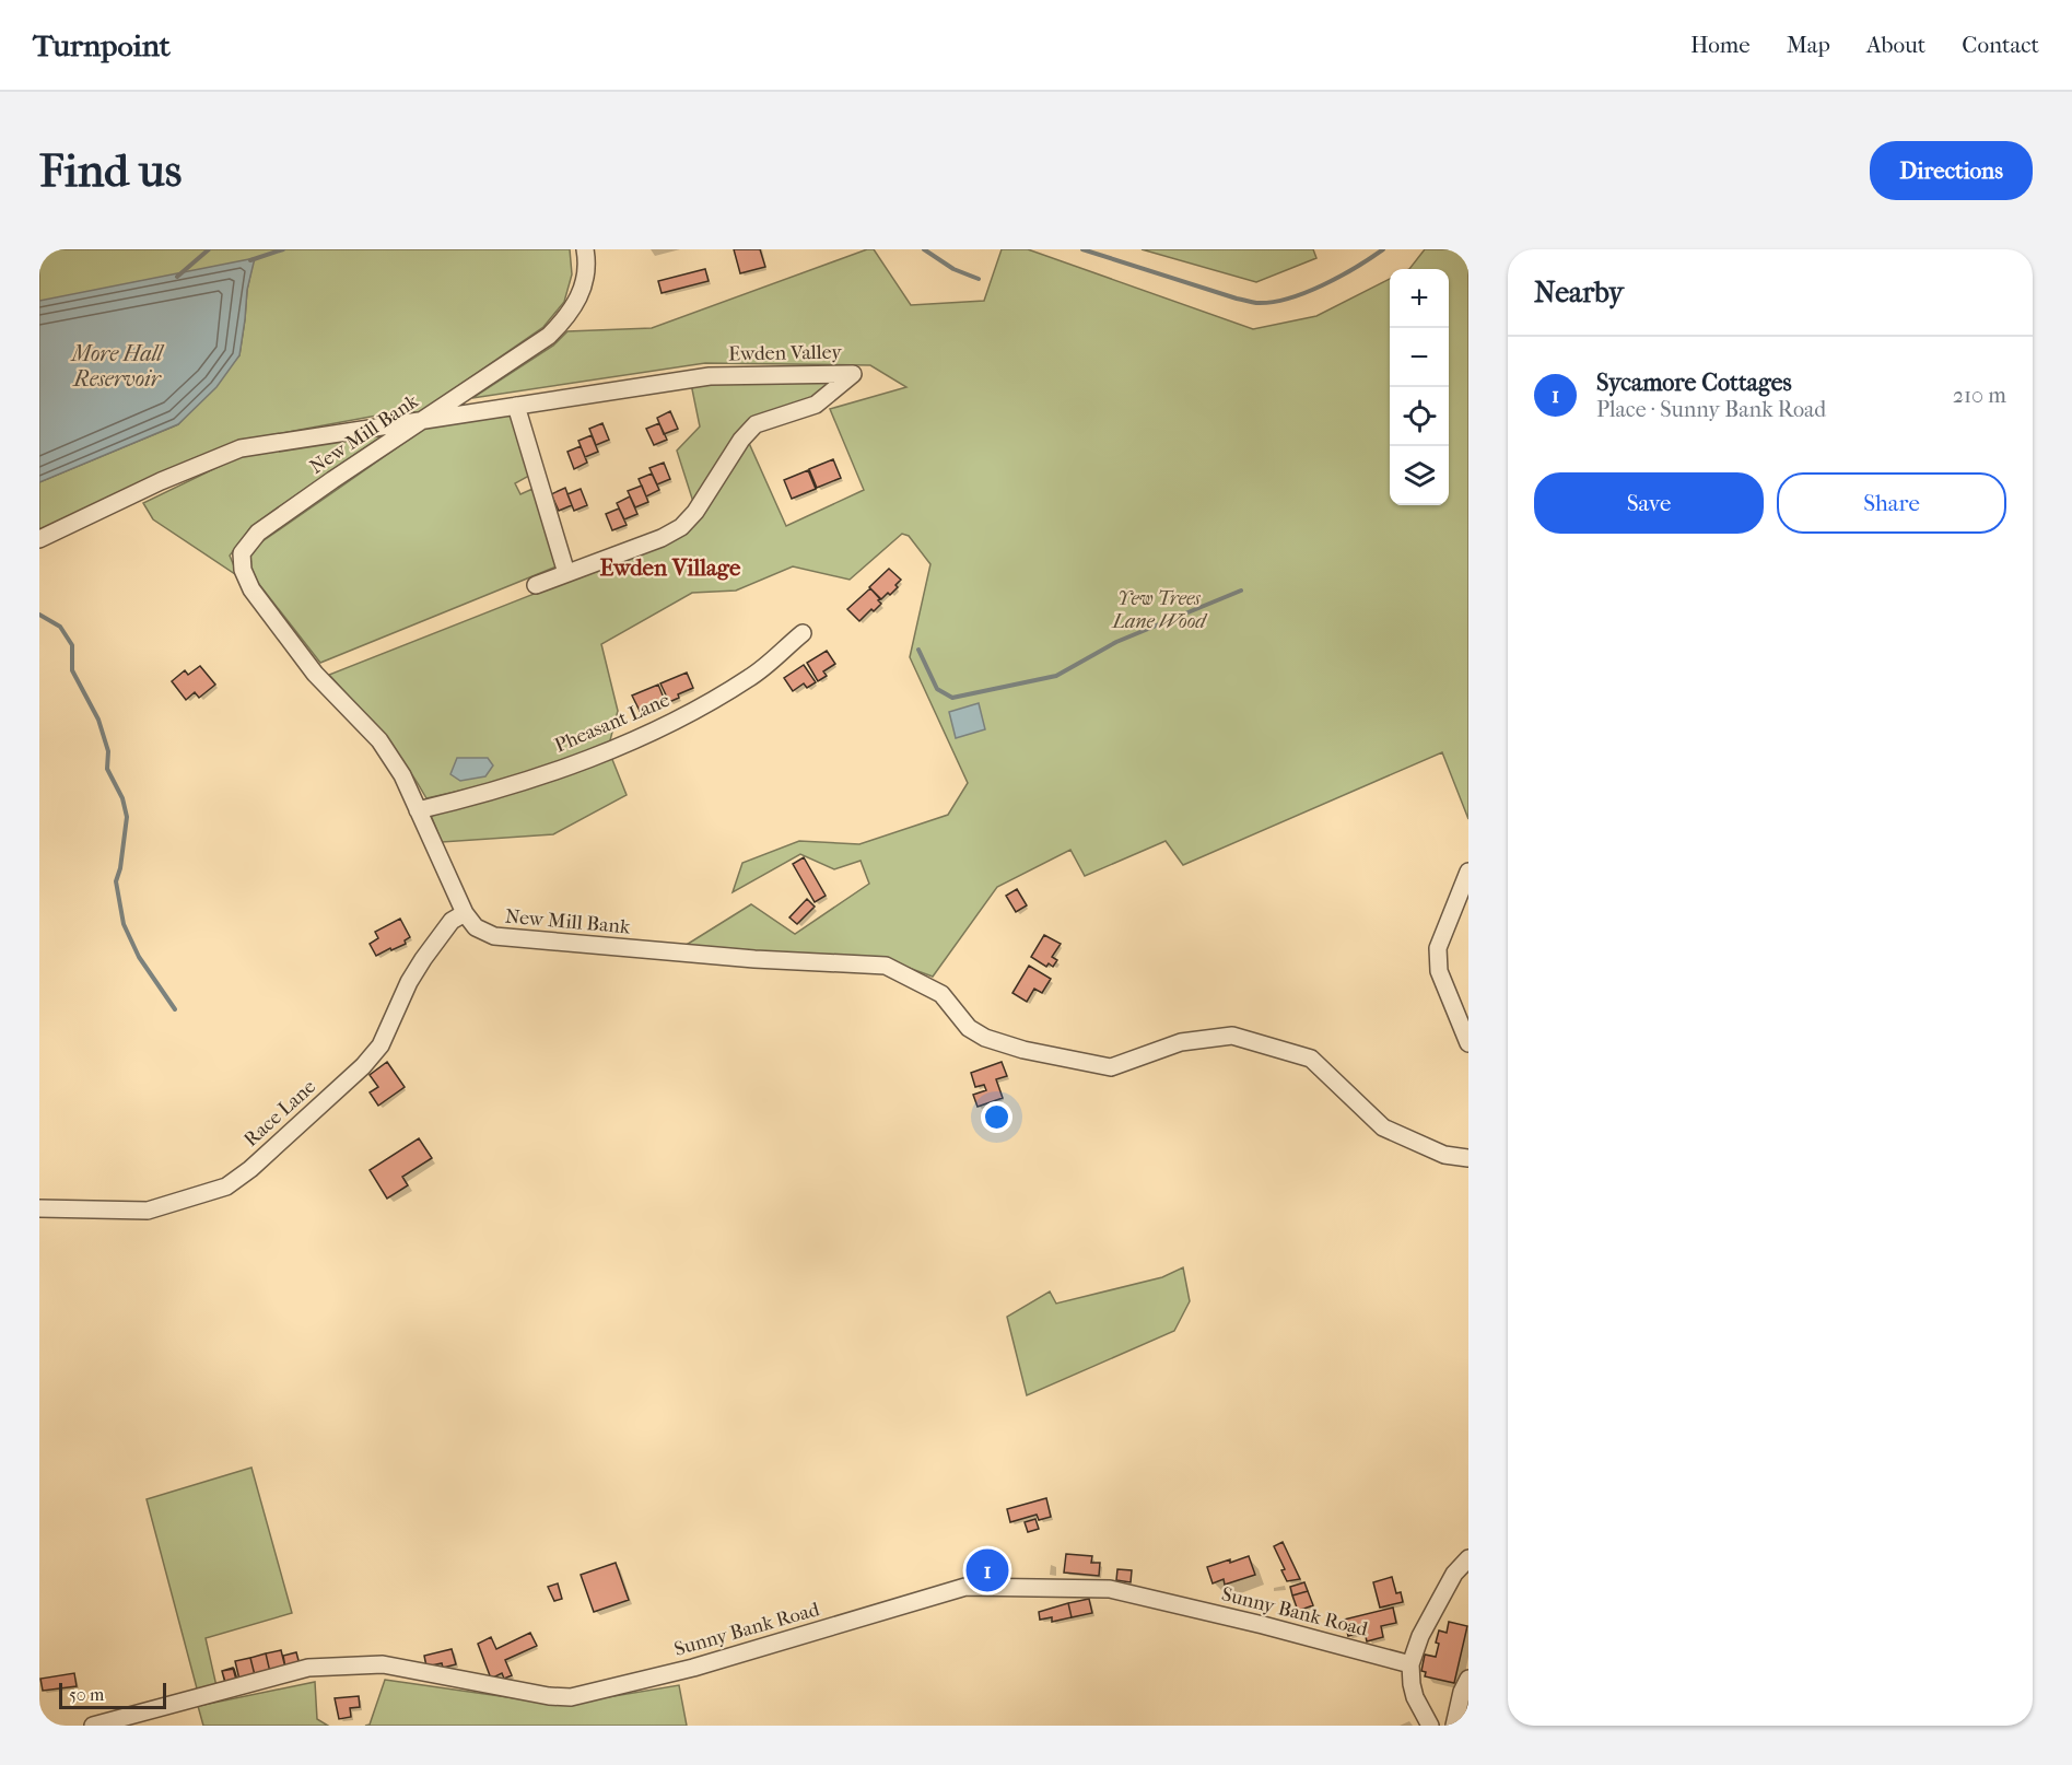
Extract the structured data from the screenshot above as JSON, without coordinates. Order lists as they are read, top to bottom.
{
  "streets": {
    "street": [
      "Ewden Valley",
      "New Mill Bank",
      "Pheasant Lane",
      "Race Lane",
      "Sunny Bank Road"
    ]
  },
  "crossings": [
    ["Ewden Valley", "New Mill Bank"],
    ["New Mill Bank", "Pheasant Lane"],
    ["New Mill Bank", "Race Lane"]
  ],
  "districts": ["Ewden Village"],
  "water": ["More Hall Reservoir"],
  "parks": ["Yew Trees Lane Wood"],
  "scale_bar": "50 m",
  "page": {
    "header": "Turnpoint",
    "nav": [
      "Home",
      "Map",
      "About",
      "Contact"
    ],
    "buttons": [
      "Directions",
      ["Save", "Share"]
    ],
    "title": "Find us",
    "heading": "Nearby",
    "map_buttons": ["+", "−"],
    "list": [
      {
        "mark": "1",
        "name": "Sycamore Cottages",
        "note": "Place · Sunny Bank Road",
        "value": "210 m"
      }
    ],
    "pins": "1",
    "scale": "50 m"
  }
}
